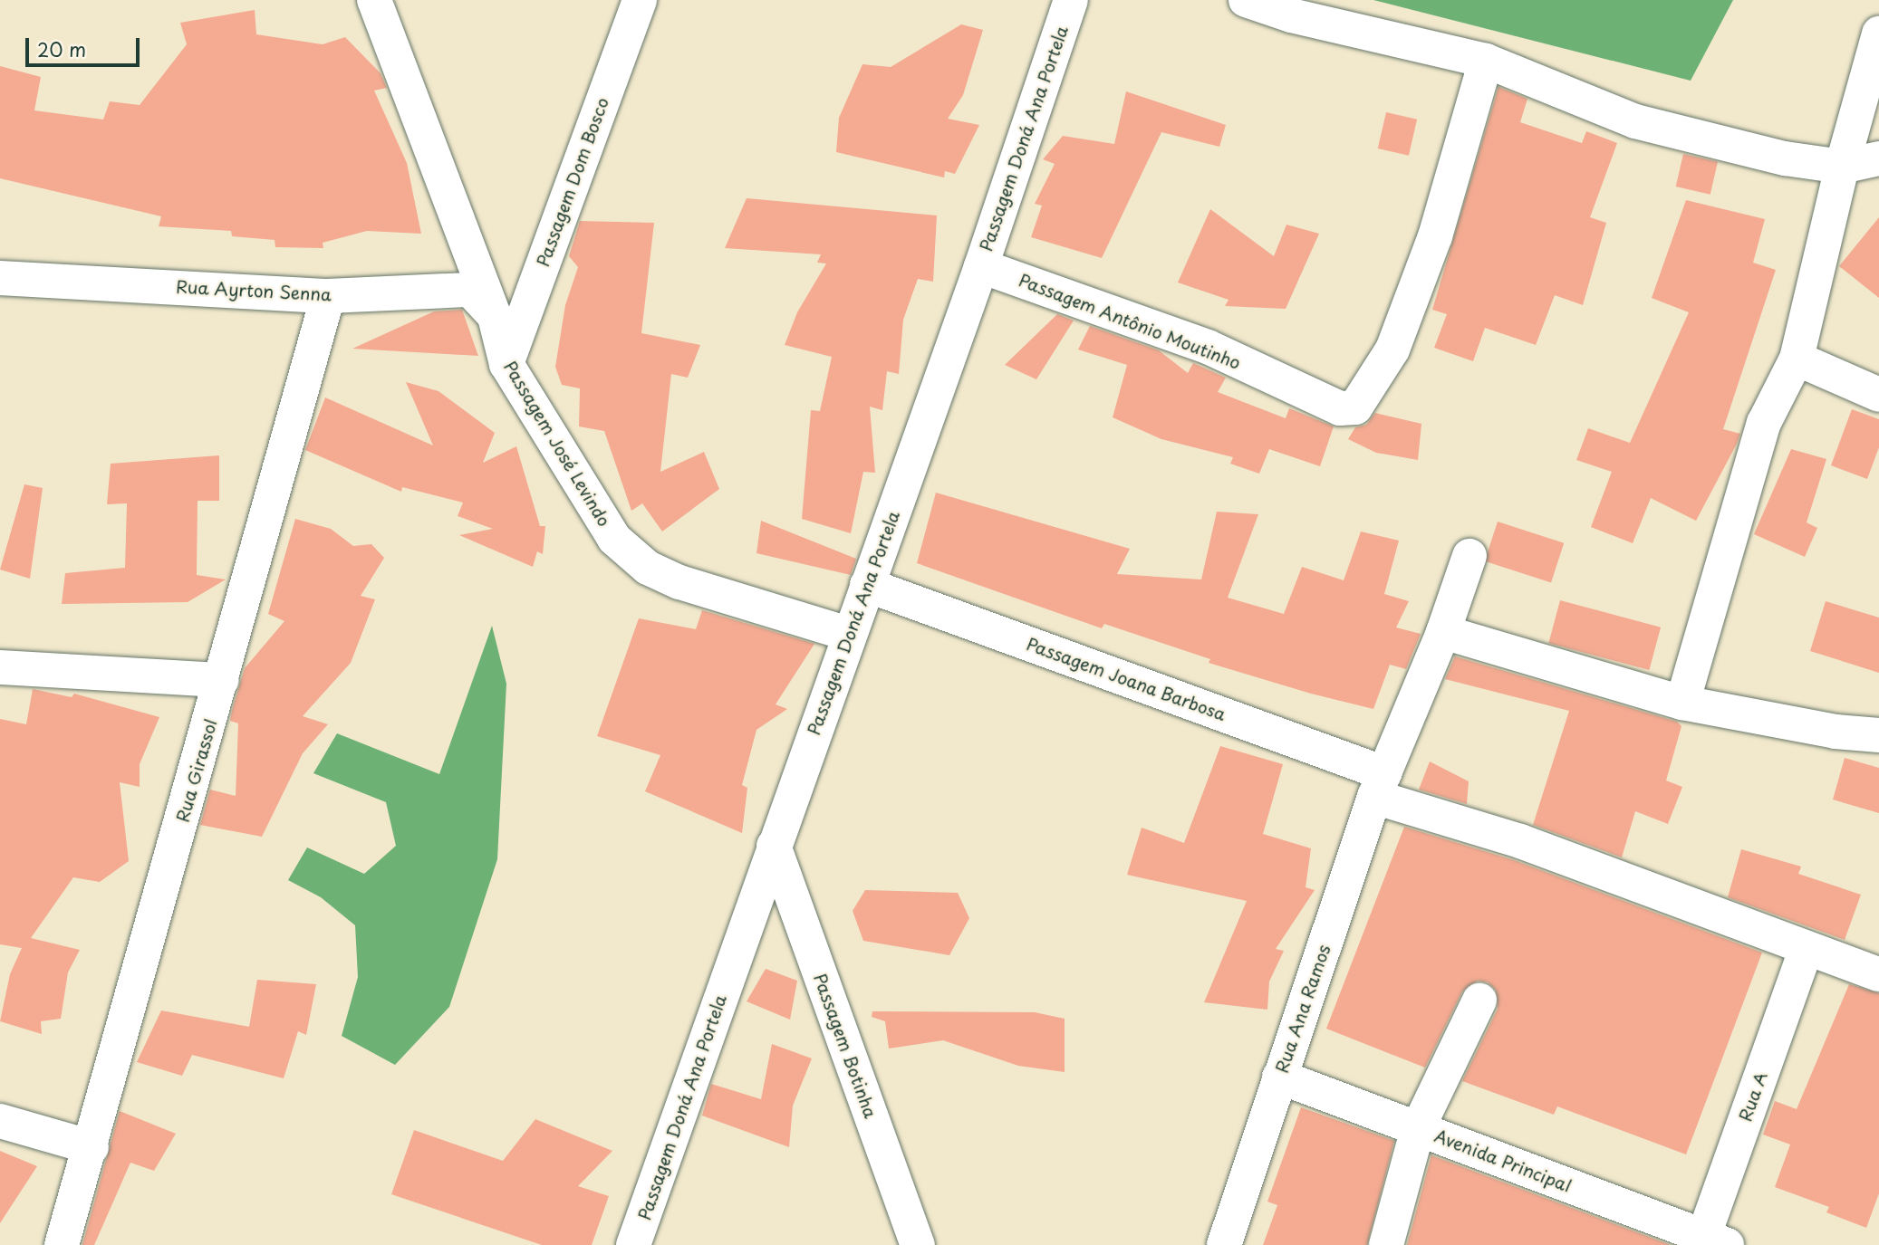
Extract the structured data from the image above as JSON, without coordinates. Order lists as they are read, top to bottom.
{
  "streets": {
    "street": [
      "Passagem Doná Ana Portela",
      "Passagem Dom Bosco",
      "Rua Ayrton Senna",
      "Passagem Antônio Moutinho",
      "Passagem José Levindo",
      "Passagem Joana Barbosa",
      "Rua Girassol",
      "Rua Ana Ramos",
      "Passagem Botinha",
      "Rua A",
      "Avenida Principal"
    ]
  },
  "crossings": [
    ["Passagem Doná Ana Portela", "Passagem Antônio Moutinho"],
    ["Passagem Doná Ana Portela", "Passagem José Levindo"],
    ["Passagem Doná Ana Portela", "Passagem Joana Barbosa"],
    ["Passagem Doná Ana Portela", "Passagem Botinha"],
    ["Passagem Dom Bosco", "Passagem José Levindo"],
    ["Rua Ayrton Senna", "Passagem José Levindo"],
    ["Rua Ayrton Senna", "Rua Girassol"],
    ["Passagem Joana Barbosa", "Rua Ana Ramos"],
    ["Passagem Joana Barbosa", "Rua A"],
    ["Rua Ana Ramos", "Avenida Principal"],
    ["Rua A", "Avenida Principal"]
  ],
  "scale_bar": "20 m"
}
